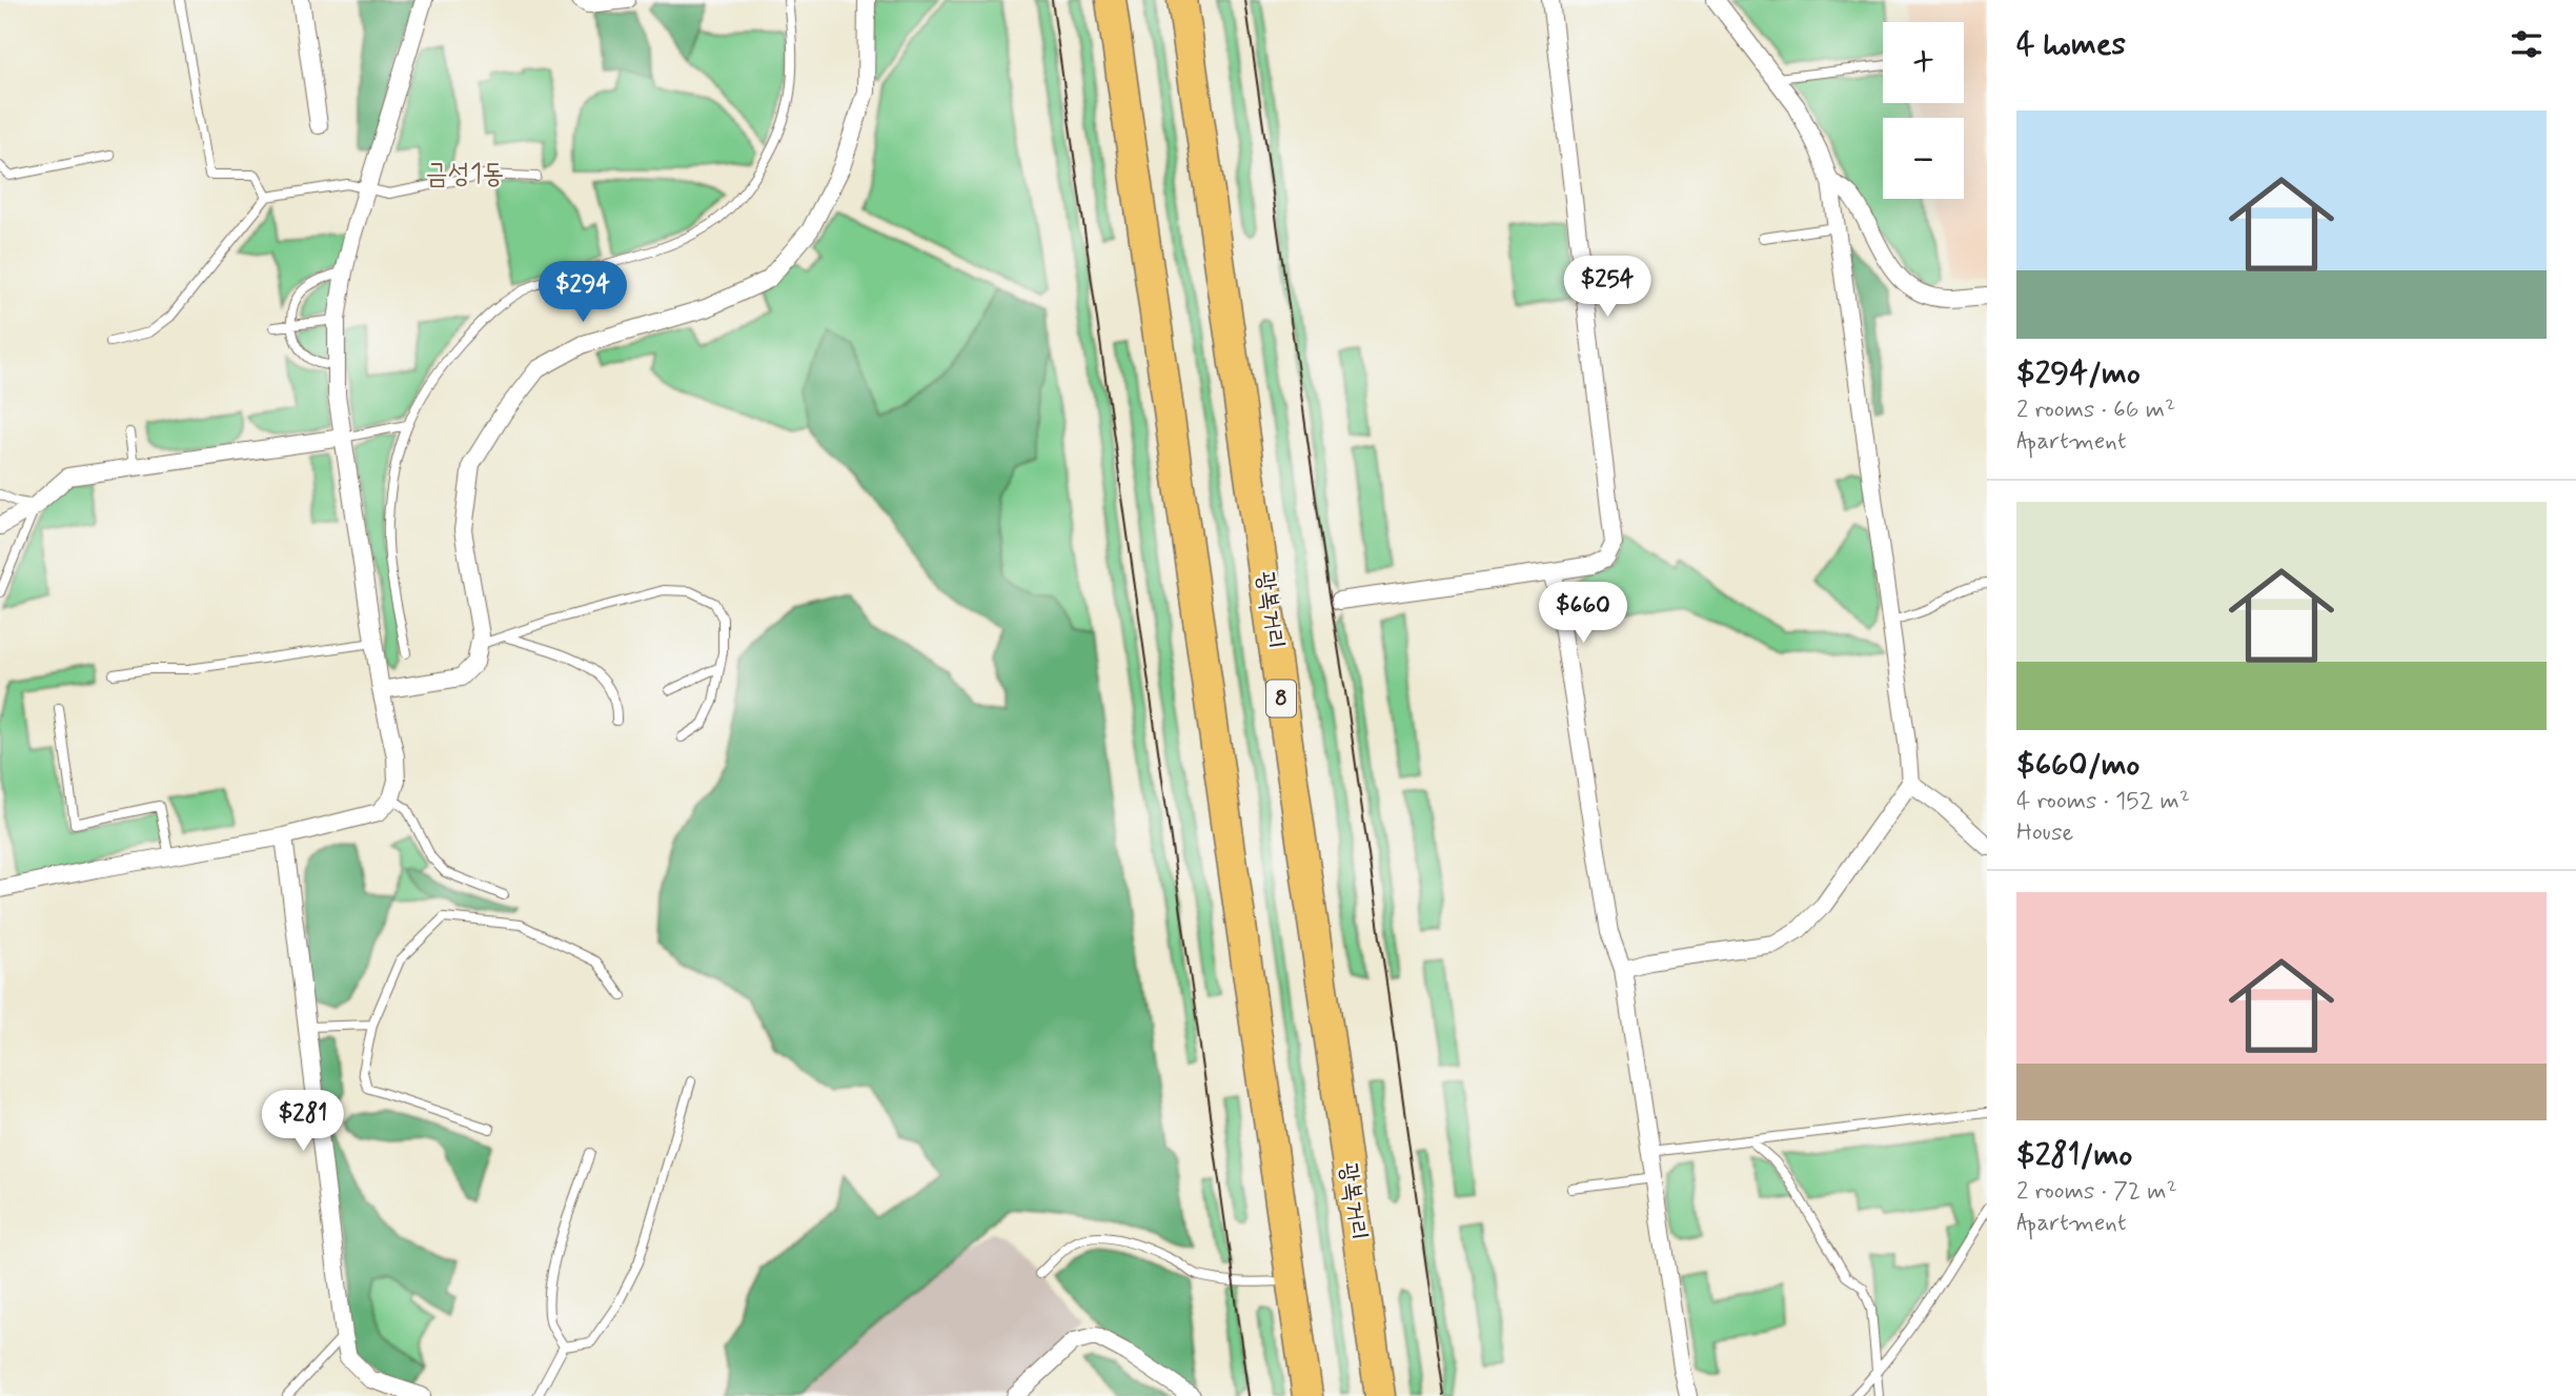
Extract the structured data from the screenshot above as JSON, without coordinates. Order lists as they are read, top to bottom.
{
  "streets": {
    "highway": ["광복거리", "8"]
  },
  "districts": ["금성1동"],
  "page": {
    "heading": "4 homes",
    "map_buttons": ["+", "−"],
    "list": [
      {
        "name": "$294/mo",
        "note": "2 rooms · 66 m² · Apartment"
      },
      {
        "name": "$660/mo",
        "note": "4 rooms · 152 m² · House"
      },
      {
        "name": "$281/mo",
        "note": "2 rooms · 72 m² · Apartment"
      }
    ],
    "price": [
      "$254",
      "$294",
      "$660",
      "$281"
    ]
  }
}
